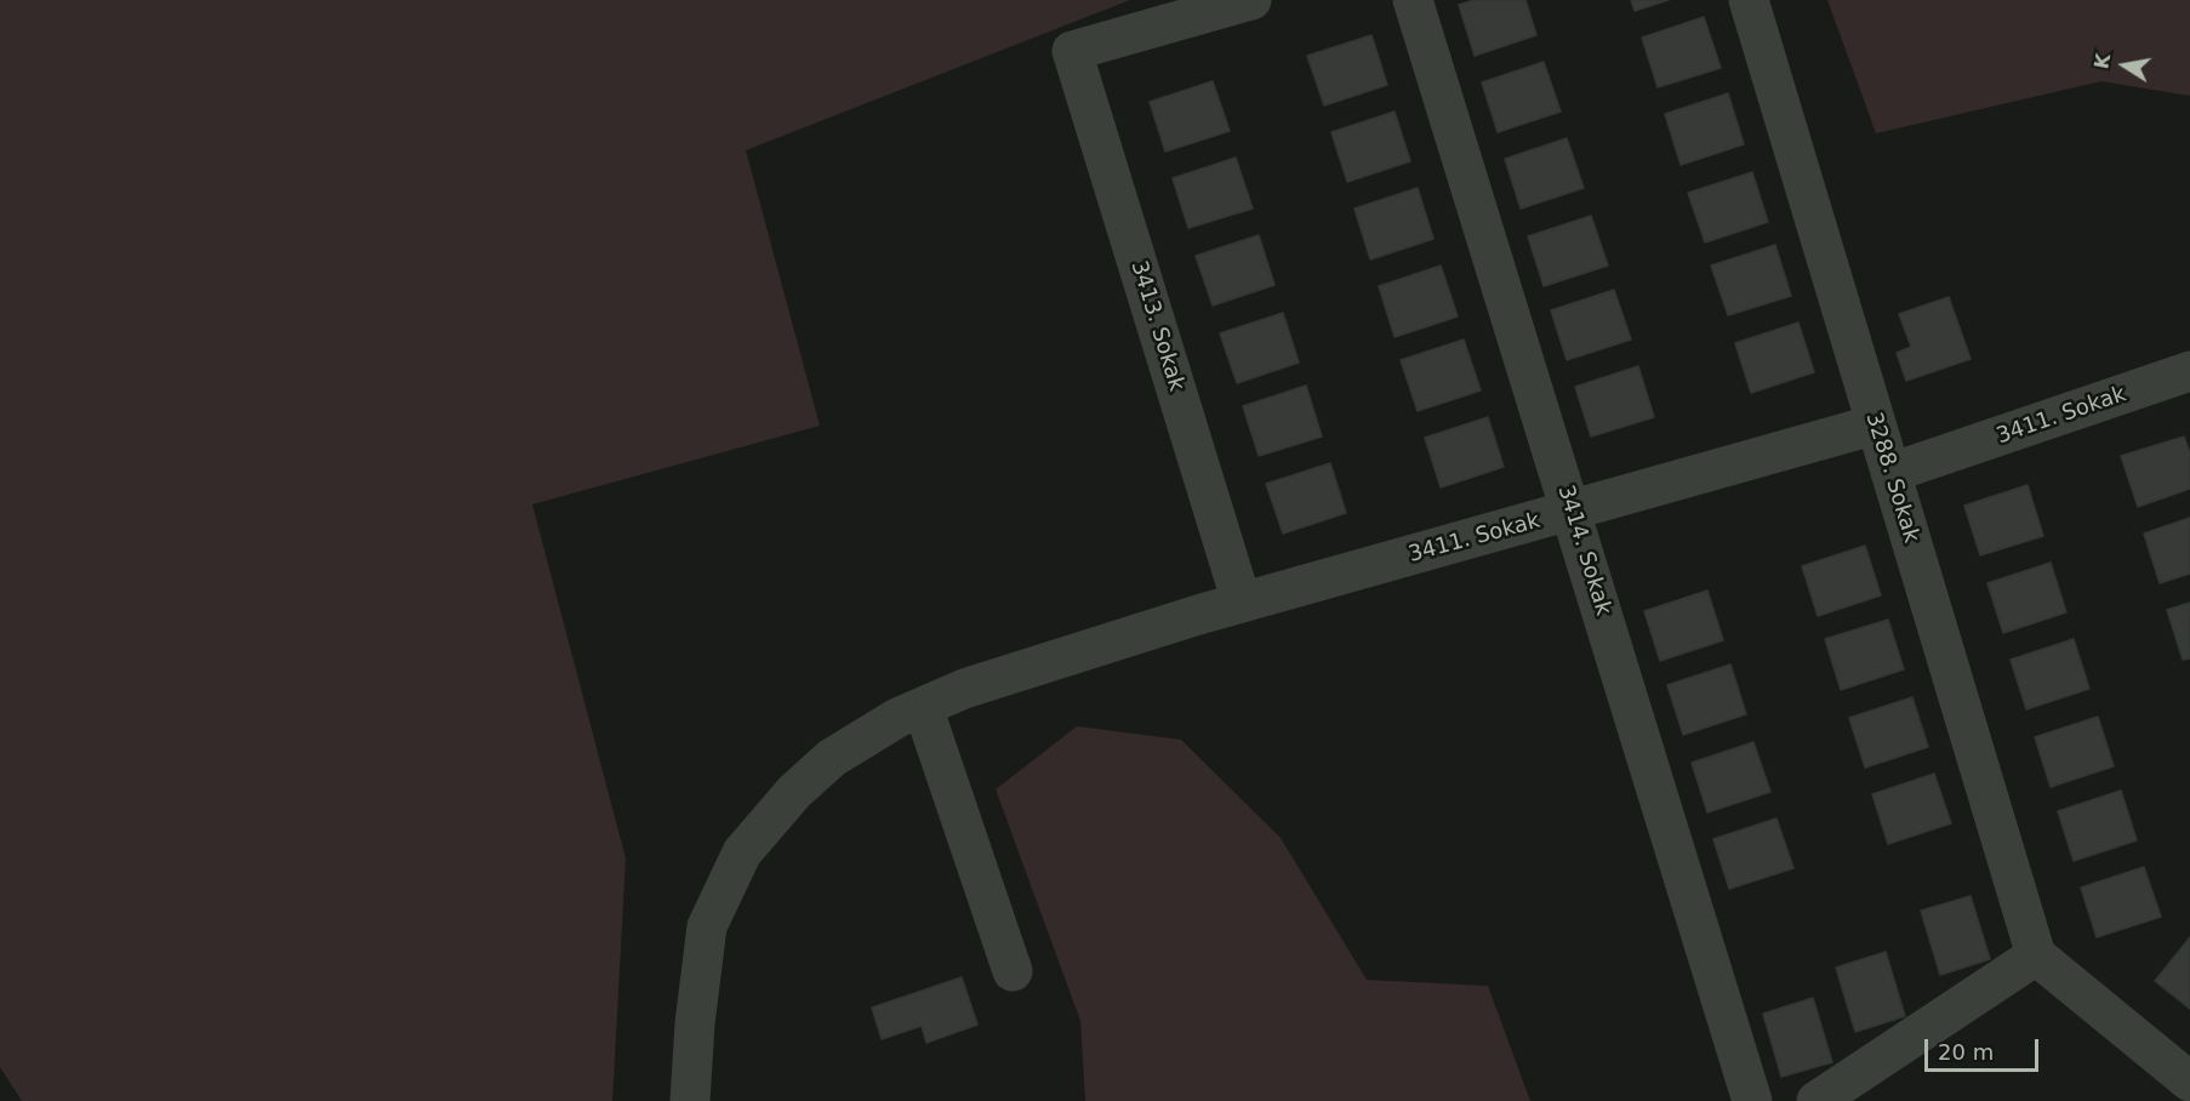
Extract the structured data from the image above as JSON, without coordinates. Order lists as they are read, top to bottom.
{
  "streets": {
    "street": [
      "3413. Sokak",
      "3411. Sokak",
      "3288. Sokak",
      "3414. Sokak"
    ]
  },
  "crossings": [
    ["3413. Sokak", "3411. Sokak"],
    ["3411. Sokak", "3288. Sokak"],
    ["3411. Sokak", "3414. Sokak"]
  ],
  "scale_bar": "20 m",
  "north": "left"
}
